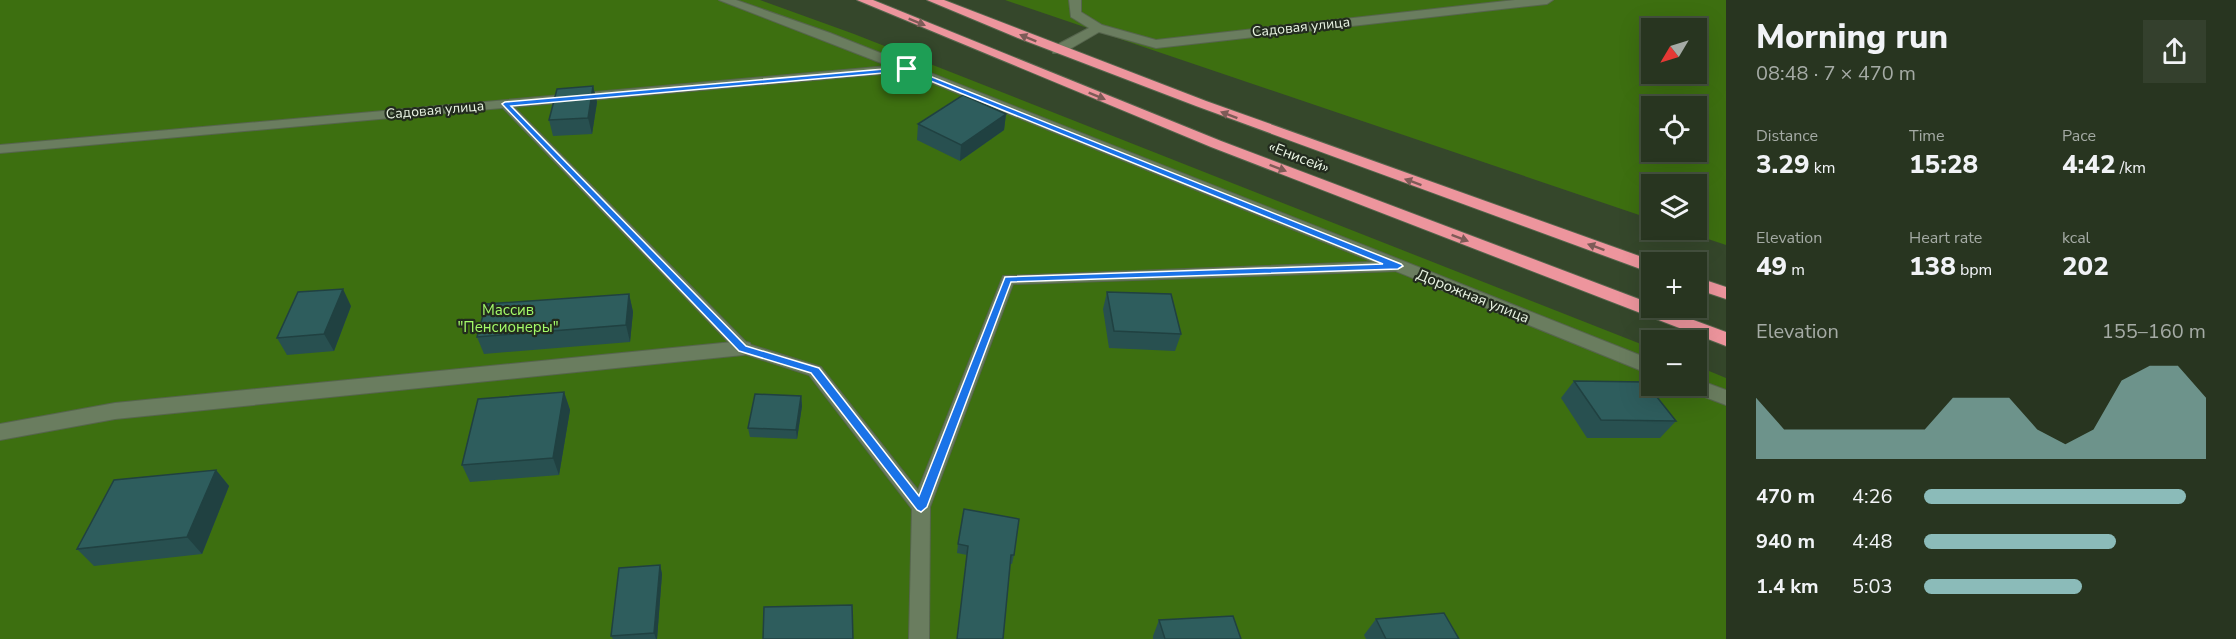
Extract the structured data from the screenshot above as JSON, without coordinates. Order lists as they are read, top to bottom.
{
  "streets": {
    "highway": ["«Енисей»"],
    "street": ["Садовая улица", "Дорожная улица"]
  },
  "crossings": [
    ["Садовая улица", "Дорожная улица"]
  ],
  "parks": ["Массив \"Пенсионеры\""],
  "north": "bottom left",
  "page": {
    "heading": ["Morning run", "08:48 · 7 × 470 m"],
    "map_buttons": ["+", "−"],
    "stats": [
      ["Distance", "3.29 km"],
      ["Time", "15:28"],
      ["Pace", "4:42 /km"],
      ["Elevation", "49 m"],
      ["Heart rate", "138 bpm"],
      ["kcal", "202"]
    ],
    "chart": ["Elevation", "155–160 m"],
    "list": [
      {
        "name": "470 m",
        "note": "4:26"
      },
      {
        "name": "940 m",
        "note": "4:48"
      },
      {
        "name": "1.4 km",
        "note": "5:03"
      }
    ]
  }
}
